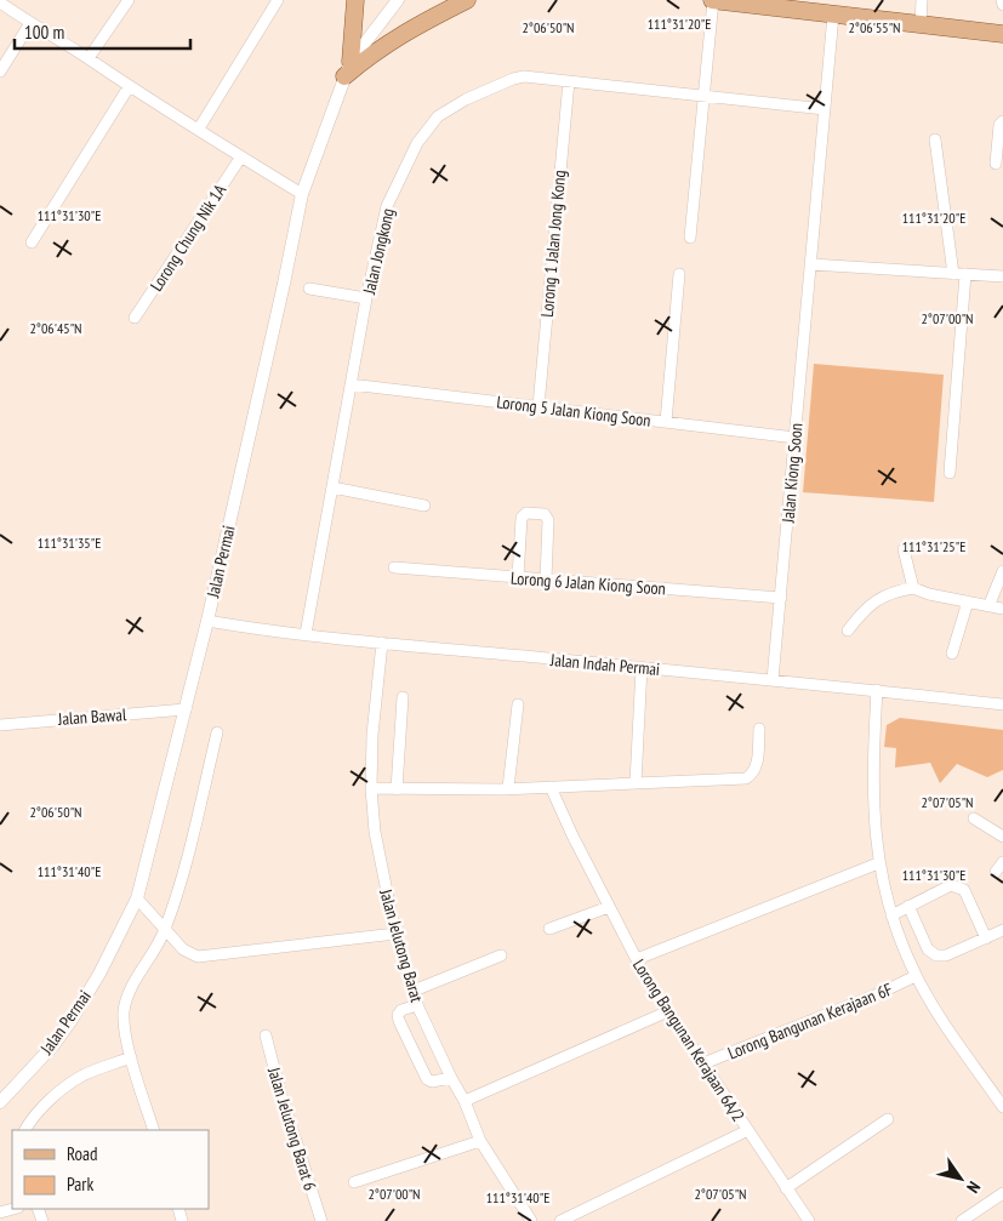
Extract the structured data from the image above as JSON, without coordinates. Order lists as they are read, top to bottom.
{
  "streets": {
    "street": [
      "Lorong Chung Nik 1A",
      "Lorong 1 Jalan Jong Kong",
      "Jalan Jongkong",
      "Lorong 5 Jalan Kiong Soon",
      "Jalan Kiong Soon",
      "Jalan Permai",
      "Lorong 6 Jalan Kiong Soon",
      "Jalan Indah Permai",
      "Jalan Bawal",
      "Jalan Jelutong Barat",
      "Lorong Bangunan Kerajaan 6F",
      "Lorong Bangunan Kerajaan 6A/2",
      "Jalan Jelutong Barat 6"
    ]
  },
  "crossings": [
    ["Lorong 1 Jalan Jong Kong", "Jalan Jongkong"],
    ["Lorong 1 Jalan Jong Kong", "Lorong 5 Jalan Kiong Soon"],
    ["Jalan Jongkong", "Lorong 5 Jalan Kiong Soon"],
    ["Jalan Jongkong", "Jalan Kiong Soon"],
    ["Jalan Jongkong", "Jalan Indah Permai"],
    ["Lorong 5 Jalan Kiong Soon", "Jalan Kiong Soon"],
    ["Jalan Kiong Soon", "Lorong 6 Jalan Kiong Soon"],
    ["Jalan Kiong Soon", "Jalan Indah Permai"],
    ["Jalan Permai", "Jalan Indah Permai"],
    ["Jalan Permai", "Jalan Bawal"],
    ["Jalan Indah Permai", "Jalan Jelutong Barat"],
    ["Lorong Bangunan Kerajaan 6F", "Lorong Bangunan Kerajaan 6A/2"]
  ],
  "legend": ["Road", "Park"],
  "scale_bar": "100 m",
  "north": "bottom right",
  "coordinates": [
    "111°31'20\"E",
    "2°06'50\"N",
    "2°06'55\"N",
    "111°31'30\"E",
    "2°07'00\"N",
    "2°06'45\"N",
    "111°31'35\"E",
    "111°31'25\"E",
    "2°07'05\"N",
    "111°31'40\"E"
  ]
}
